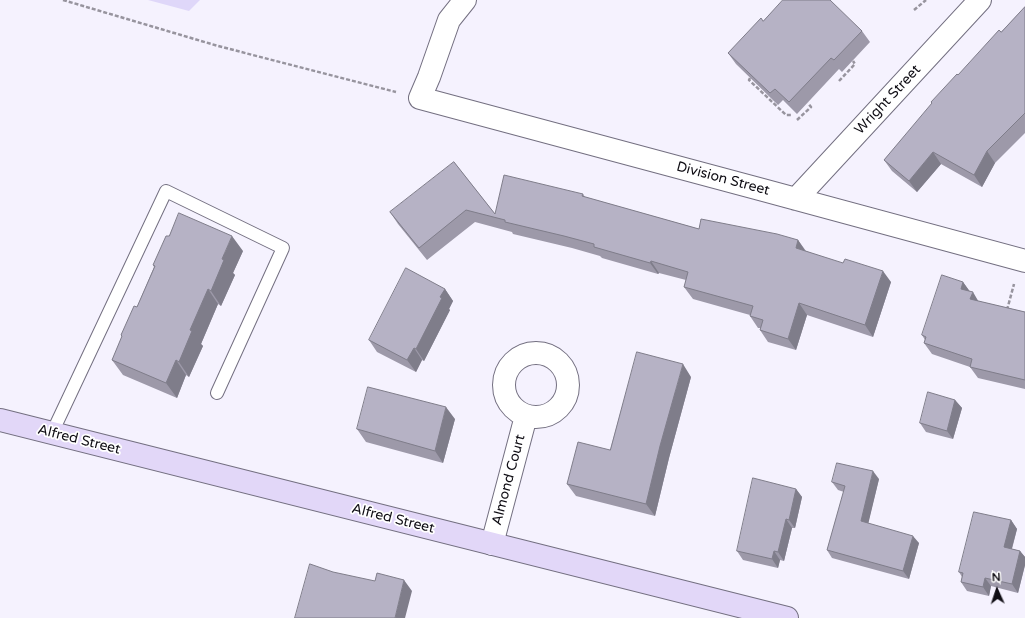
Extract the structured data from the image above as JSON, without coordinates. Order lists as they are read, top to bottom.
{
  "streets": {
    "main road": ["Alfred Street"],
    "street": ["Wright Street", "Division Street", "Almond Court"]
  },
  "crossings": [
    ["Wright Street", "Division Street"],
    ["Alfred Street", "Almond Court"]
  ],
  "north": "top"
}
